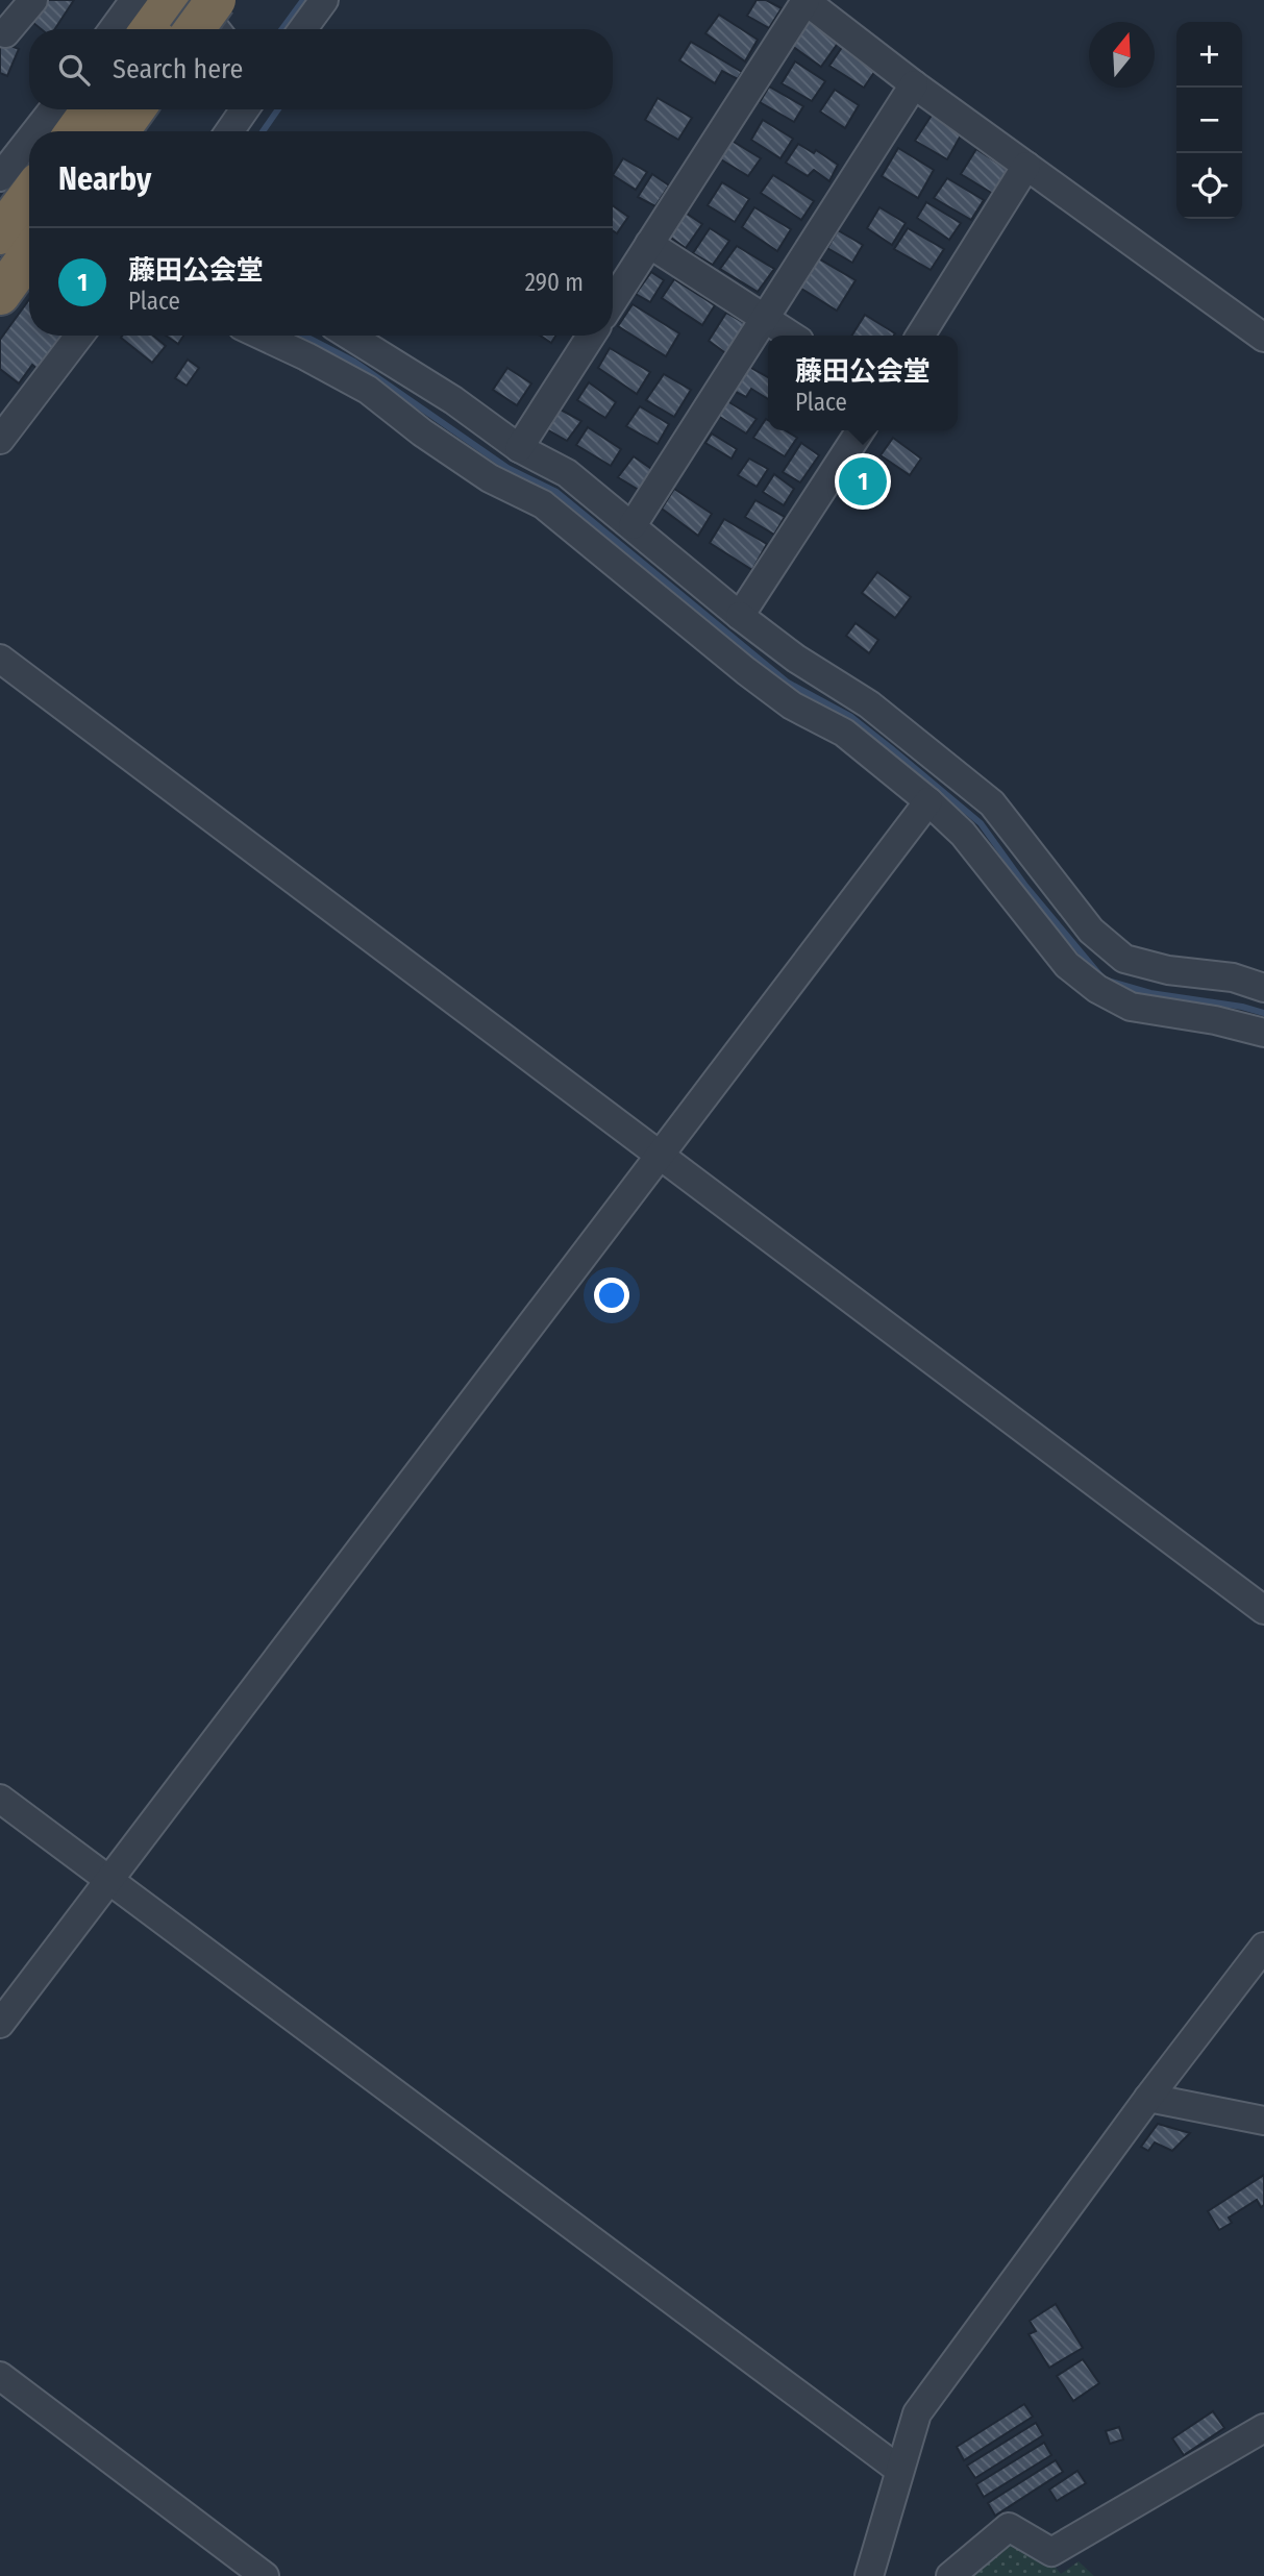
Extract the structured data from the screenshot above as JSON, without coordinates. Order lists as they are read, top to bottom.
{
  "north": "top",
  "page": {
    "map_buttons": ["+", "−"],
    "search": "Search here",
    "heading": "Nearby",
    "list": [
      {
        "mark": "1",
        "name": "藤田公会堂",
        "note": "Place",
        "value": "290 m"
      }
    ],
    "popup": ["藤田公会堂", "Place"],
    "pins": "1"
  }
}
